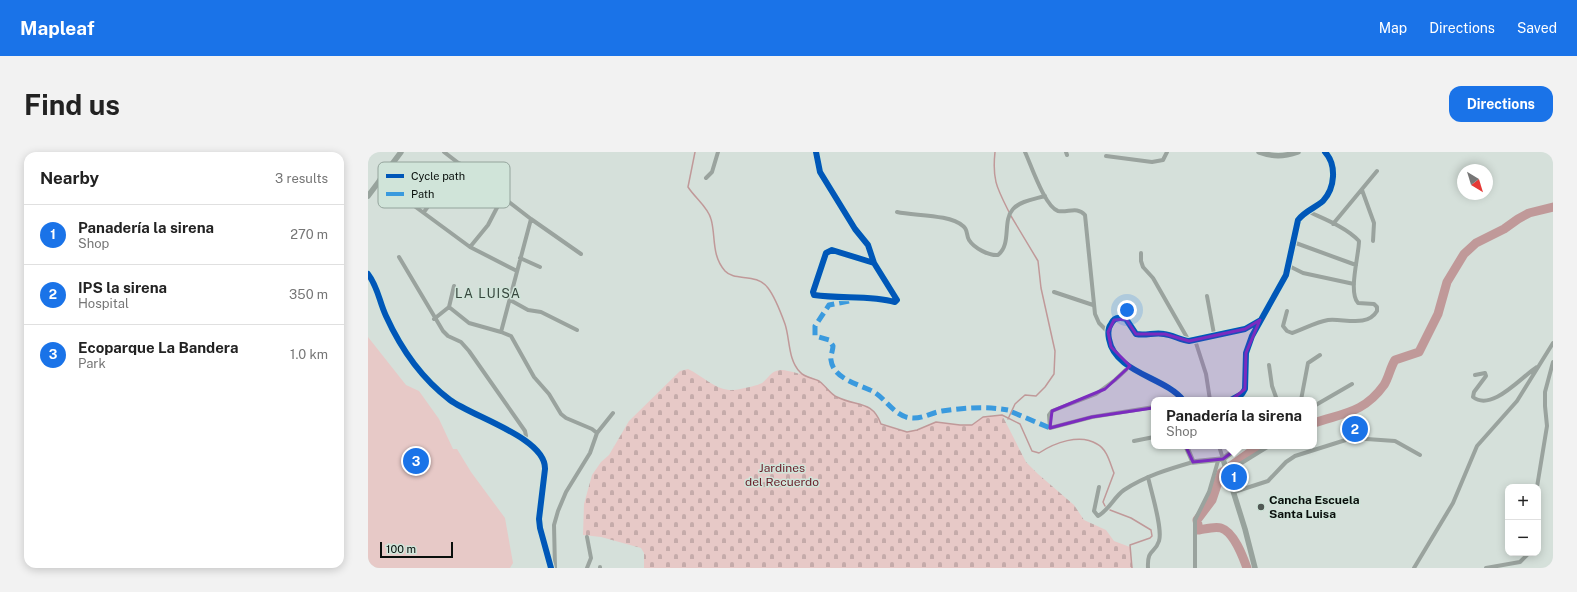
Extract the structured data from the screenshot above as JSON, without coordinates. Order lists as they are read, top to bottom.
{
  "districts": ["LA LUISA"],
  "parks": ["Jardines del Recuerdo"],
  "places": ["Cancha Escuela Santa Luisa"],
  "legend": ["Cycle path", "Path"],
  "scale_bar": "100 m",
  "north": "bottom right",
  "page": {
    "header": "Mapleaf",
    "nav": ["Map", "Directions", "Saved"],
    "buttons": "Directions",
    "title": "Find us",
    "heading": ["Nearby", "3 results"],
    "list": [
      {
        "mark": "1",
        "name": "Panadería la sirena",
        "note": "Shop",
        "value": "270 m"
      },
      {
        "mark": "2",
        "name": "IPS la sirena",
        "note": "Hospital",
        "value": "350 m"
      },
      {
        "mark": "3",
        "name": "Ecoparque La Bandera",
        "note": "Park",
        "value": "1.0 km"
      }
    ],
    "popup": ["Panadería la sirena", "Shop"],
    "pins": ["2", "3", "1"],
    "map_buttons": ["+", "−"],
    "scale": "100 m"
  }
}
